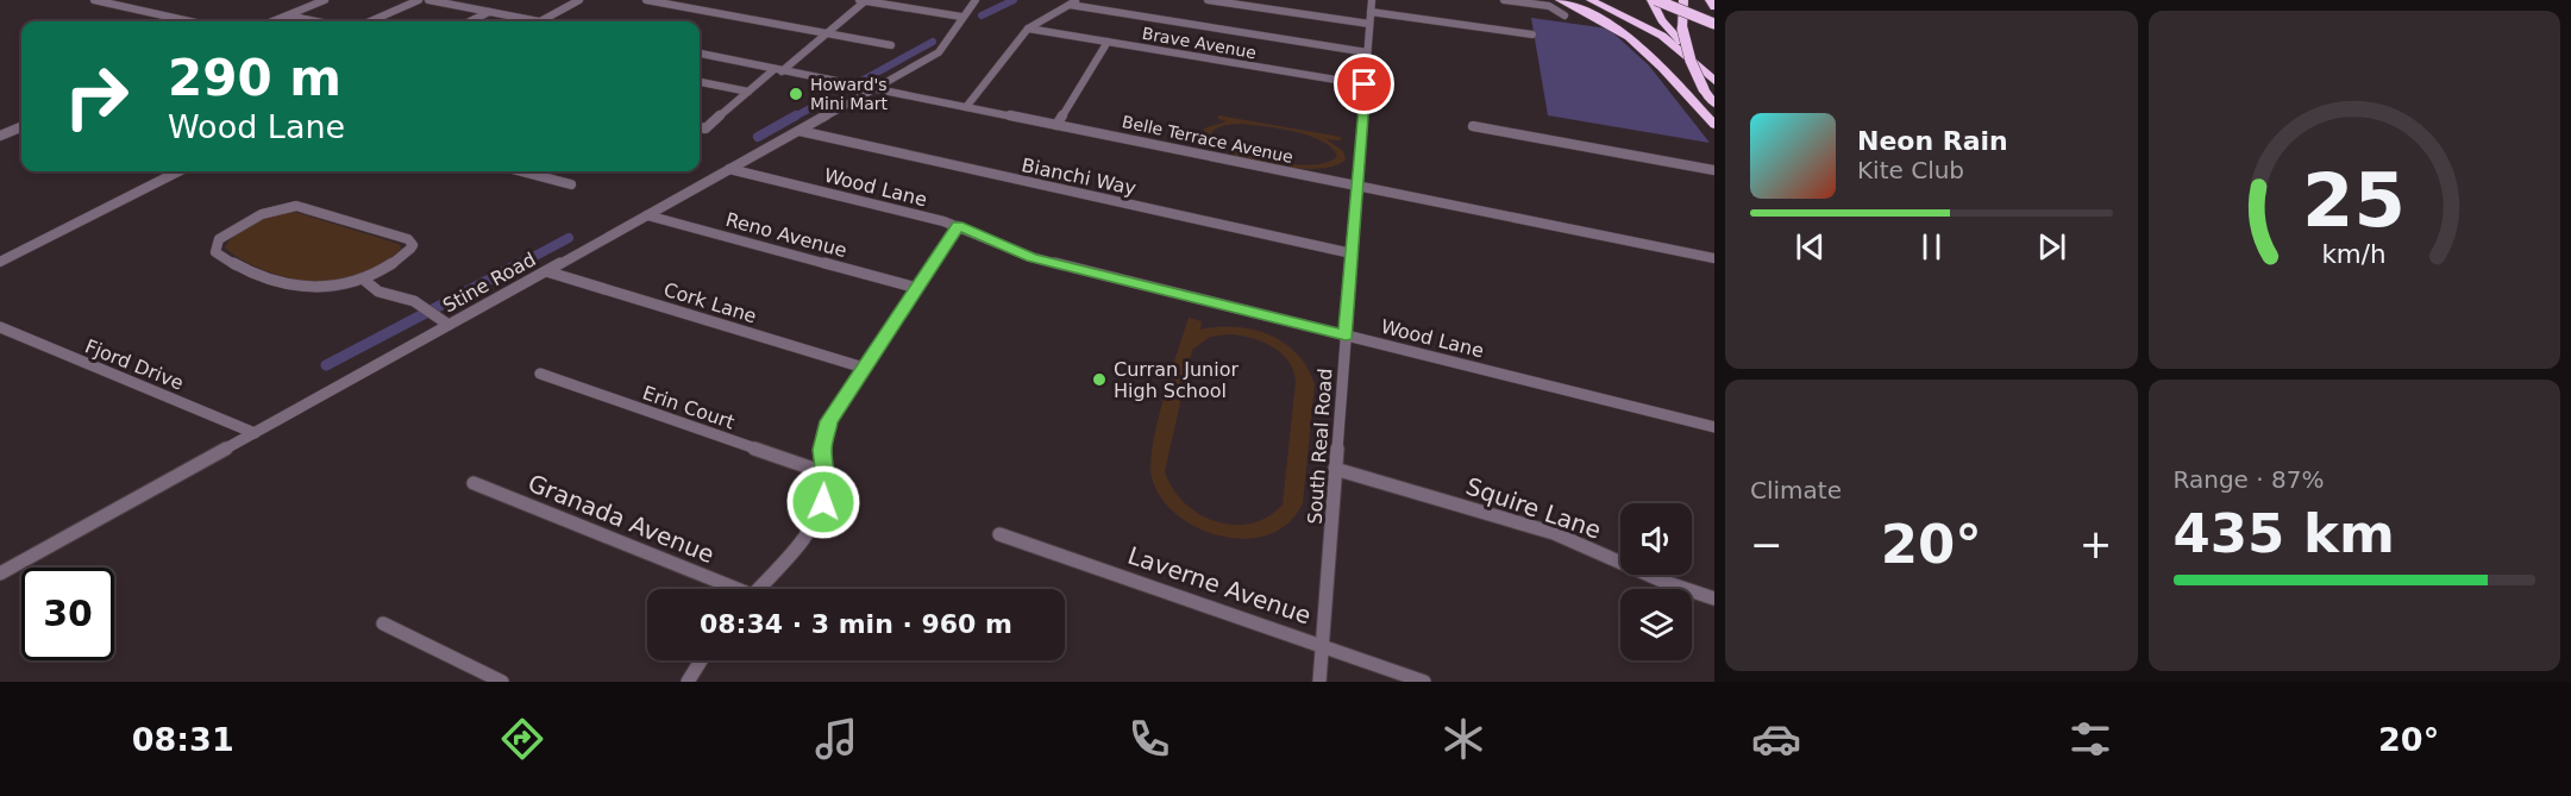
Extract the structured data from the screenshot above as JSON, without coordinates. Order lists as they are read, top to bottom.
{
  "streets": {
    "street": [
      "Brave Avenue",
      "Belle Terrace Avenue",
      "Bianchi Way",
      "Wood Lane",
      "Reno Avenue",
      "Stine Road",
      "Cork Lane",
      "Fjord Drive",
      "Erin Court",
      "South Real Road",
      "Squire Lane",
      "Granada Avenue",
      "Laverne Avenue"
    ]
  },
  "crossings": [
    ["Brave Avenue", "South Real Road"],
    ["Belle Terrace Avenue", "Stine Road"],
    ["Belle Terrace Avenue", "South Real Road"],
    ["Bianchi Way", "Stine Road"],
    ["Bianchi Way", "South Real Road"],
    ["Wood Lane", "Stine Road"],
    ["Wood Lane", "South Real Road"],
    ["Reno Avenue", "Stine Road"],
    ["Stine Road", "Cork Lane"],
    ["Stine Road", "Fjord Drive"],
    ["South Real Road", "Squire Lane"],
    ["South Real Road", "Laverne Avenue"]
  ],
  "places": ["Howard's Mini Mart", "Curran Junior High School"],
  "page": {
    "turn": ["290 m", "Wood Lane"],
    "song": ["Neon Rain", "Kite Club"],
    "tile": [
      "Climate",
      ["Range · 87%", "435 km"]
    ],
    "heat": ["−", "20°", "+"],
    "limit": "30",
    "trip": "08:34 · 3 min · 960 m",
    "tabs": ["08:31", "20°"],
    "gauge": ["25", "km/h"]
  }
}
